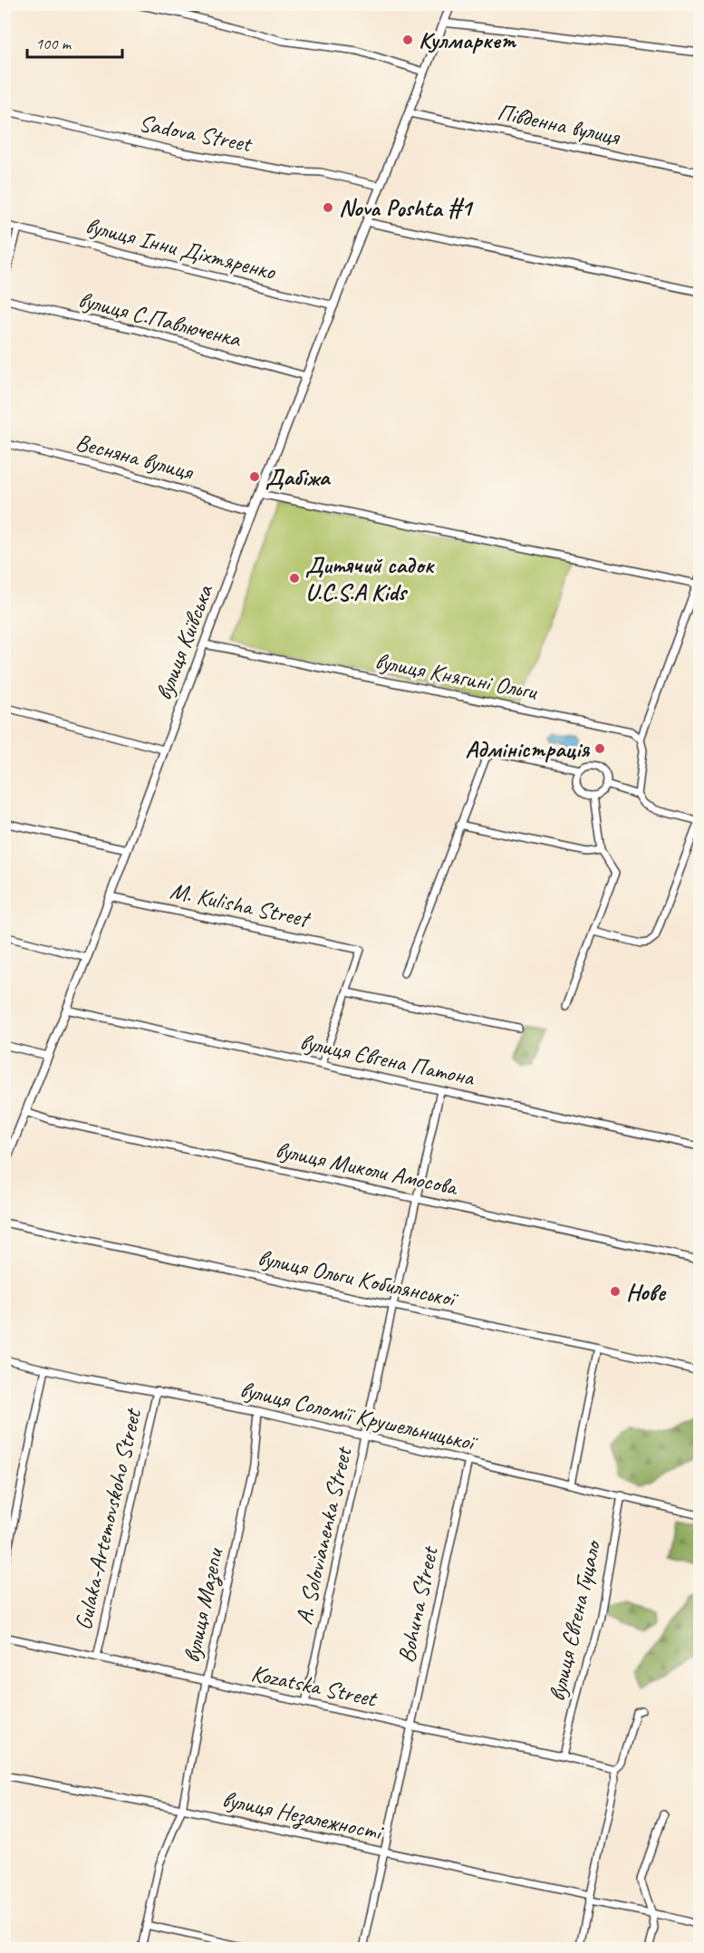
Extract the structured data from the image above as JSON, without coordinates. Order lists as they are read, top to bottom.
{
  "streets": {
    "street": [
      "Південна вулиця",
      "Sadova Street",
      "вулиця Інни Діхтяренко",
      "вулиця С.Павлюченка",
      "Весняна вулиця",
      "вулиця Київська",
      "вулиця Княгині Ольги",
      "M. Kulisha Street",
      "вулиця Євгена Патона",
      "вулиця Миколи Амосова",
      "вулиця Ольги Кобилянської",
      "вулиця Соломії Крушельницької",
      "Gulaka-Artemovskoho Street",
      "A. Solovianenka Street",
      "Bohuna Street",
      "вулиця Мазепи",
      "вулиця Євгена Гуцало",
      "Kozatska Street",
      "вулиця Незалежності"
    ]
  },
  "crossings": [
    ["Південна вулиця", "вулиця Київська"],
    ["Sadova Street", "вулиця Київська"],
    ["вулиця Інни Діхтяренко", "вулиця Київська"],
    ["вулиця С.Павлюченка", "вулиця Київська"],
    ["Весняна вулиця", "вулиця Київська"],
    ["вулиця Київська", "вулиця Княгині Ольги"],
    ["вулиця Київська", "M. Kulisha Street"],
    ["вулиця Київська", "вулиця Євгена Патона"],
    ["вулиця Київська", "вулиця Миколи Амосова"],
    ["вулиця Євгена Патона", "A. Solovianenka Street"],
    ["вулиця Миколи Амосова", "A. Solovianenka Street"],
    ["вулиця Ольги Кобилянської", "A. Solovianenka Street"],
    ["вулиця Соломії Крушельницької", "Gulaka-Artemovskoho Street"],
    ["вулиця Соломії Крушельницької", "A. Solovianenka Street"],
    ["вулиця Соломії Крушельницької", "Bohuna Street"],
    ["вулиця Соломії Крушельницької", "вулиця Мазепи"],
    ["вулиця Соломії Крушельницької", "вулиця Євгена Гуцало"],
    ["Gulaka-Artemovskoho Street", "Kozatska Street"],
    ["A. Solovianenka Street", "Kozatska Street"],
    ["Bohuna Street", "Kozatska Street"],
    ["Bohuna Street", "вулиця Незалежності"],
    ["вулиця Мазепи", "Kozatska Street"],
    ["вулиця Мазепи", "вулиця Незалежності"],
    ["вулиця Євгена Гуцало", "Kozatska Street"]
  ],
  "places": [
    "Кулмаркет",
    "Nova Poshta #1",
    "Дабіжа",
    "Дитячий садок U.C.S.A Kids",
    "Адміністрація",
    "Нове"
  ],
  "scale_bar": "100 m"
}
